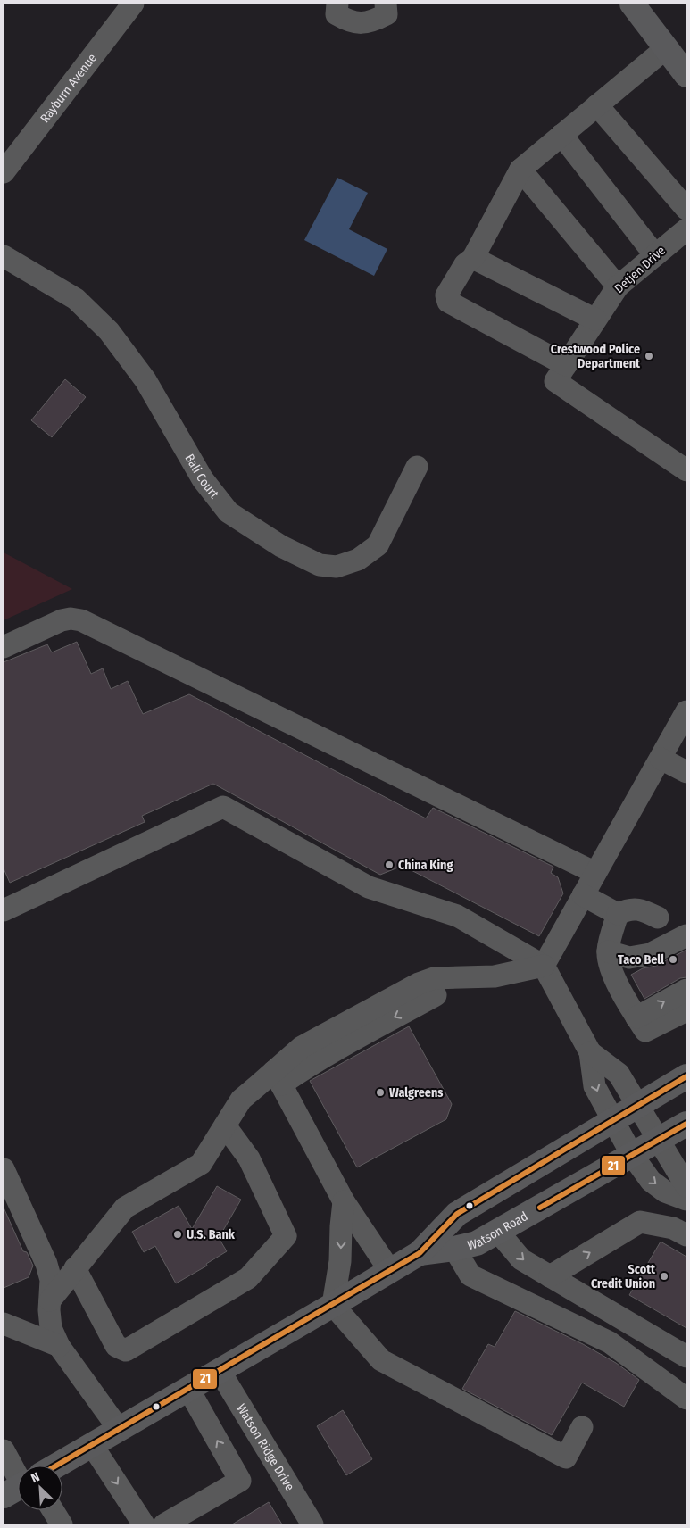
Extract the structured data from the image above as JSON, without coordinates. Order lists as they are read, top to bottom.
{
  "streets": {
    "main road": ["Watson Road"],
    "street": [
      "Rayburn Avenue",
      "Detjen Drive",
      "Bali Court",
      "Watson Ridge Drive"
    ]
  },
  "crossings": [
    ["Watson Road", "Watson Ridge Drive"]
  ],
  "places": [
    "Crestwood Police Department",
    "China King",
    "Taco Bell",
    "Walgreens",
    "U.S. Bank",
    "Scott Credit Union"
  ],
  "lines": ["transit line 21"],
  "north": "top left"
}
